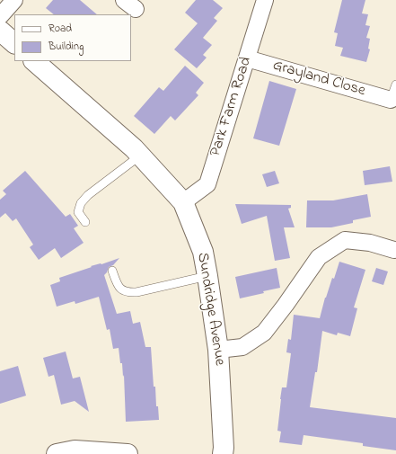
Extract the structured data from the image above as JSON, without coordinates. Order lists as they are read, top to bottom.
{
  "streets": {
    "street": ["Grayland Close", "Park Farm Road", "Sundridge Avenue"]
  },
  "crossings": [
    ["Grayland Close", "Park Farm Road"],
    ["Park Farm Road", "Sundridge Avenue"]
  ],
  "legend": ["Road", "Building"]
}
